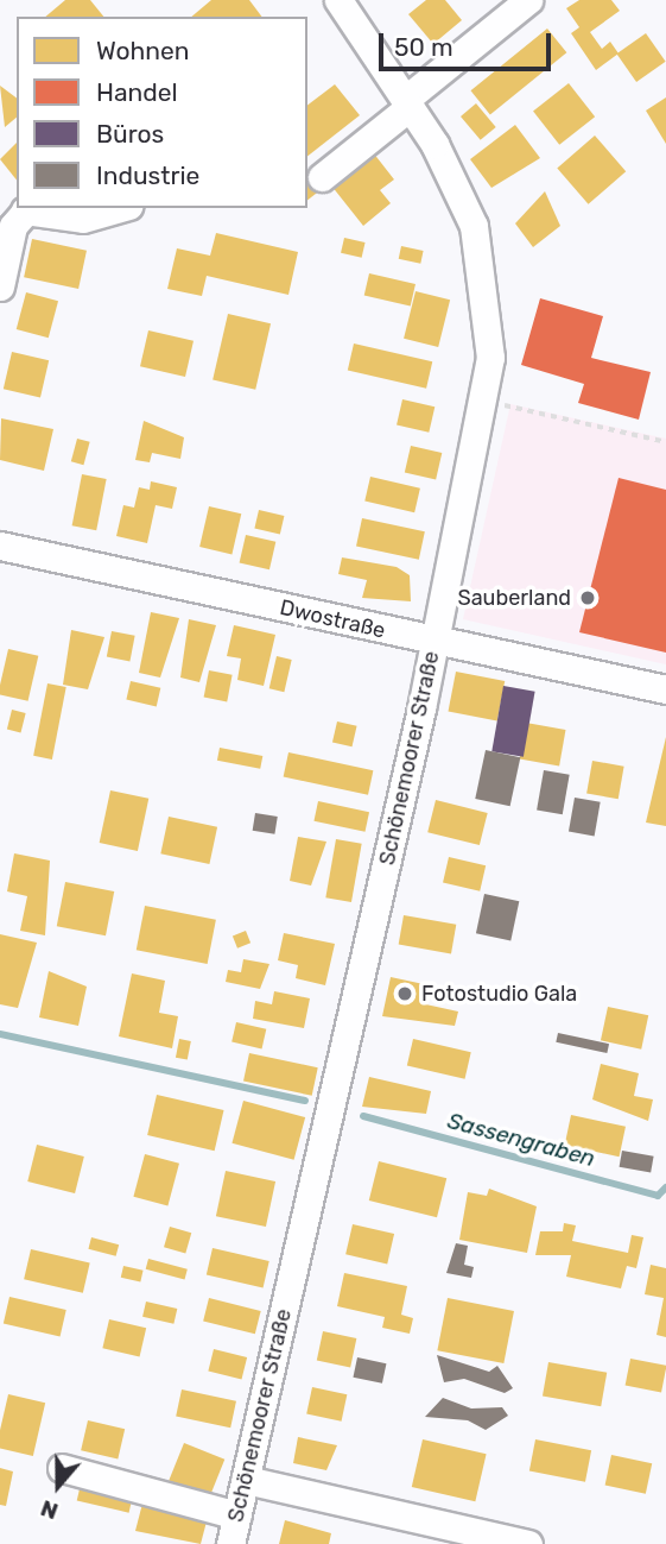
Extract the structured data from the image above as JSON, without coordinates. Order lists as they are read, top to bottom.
{
  "streets": {
    "street": ["Dwostraße", "Schönemoorer Straße"]
  },
  "crossings": [
    ["Dwostraße", "Schönemoorer Straße"]
  ],
  "water": ["Sassengraben"],
  "places": ["Sauberland", "Fotostudio Gala"],
  "legend": [
    "Wohnen",
    "Handel",
    "Büros",
    "Industrie"
  ],
  "scale_bar": "50 m",
  "north": "bottom"
}
